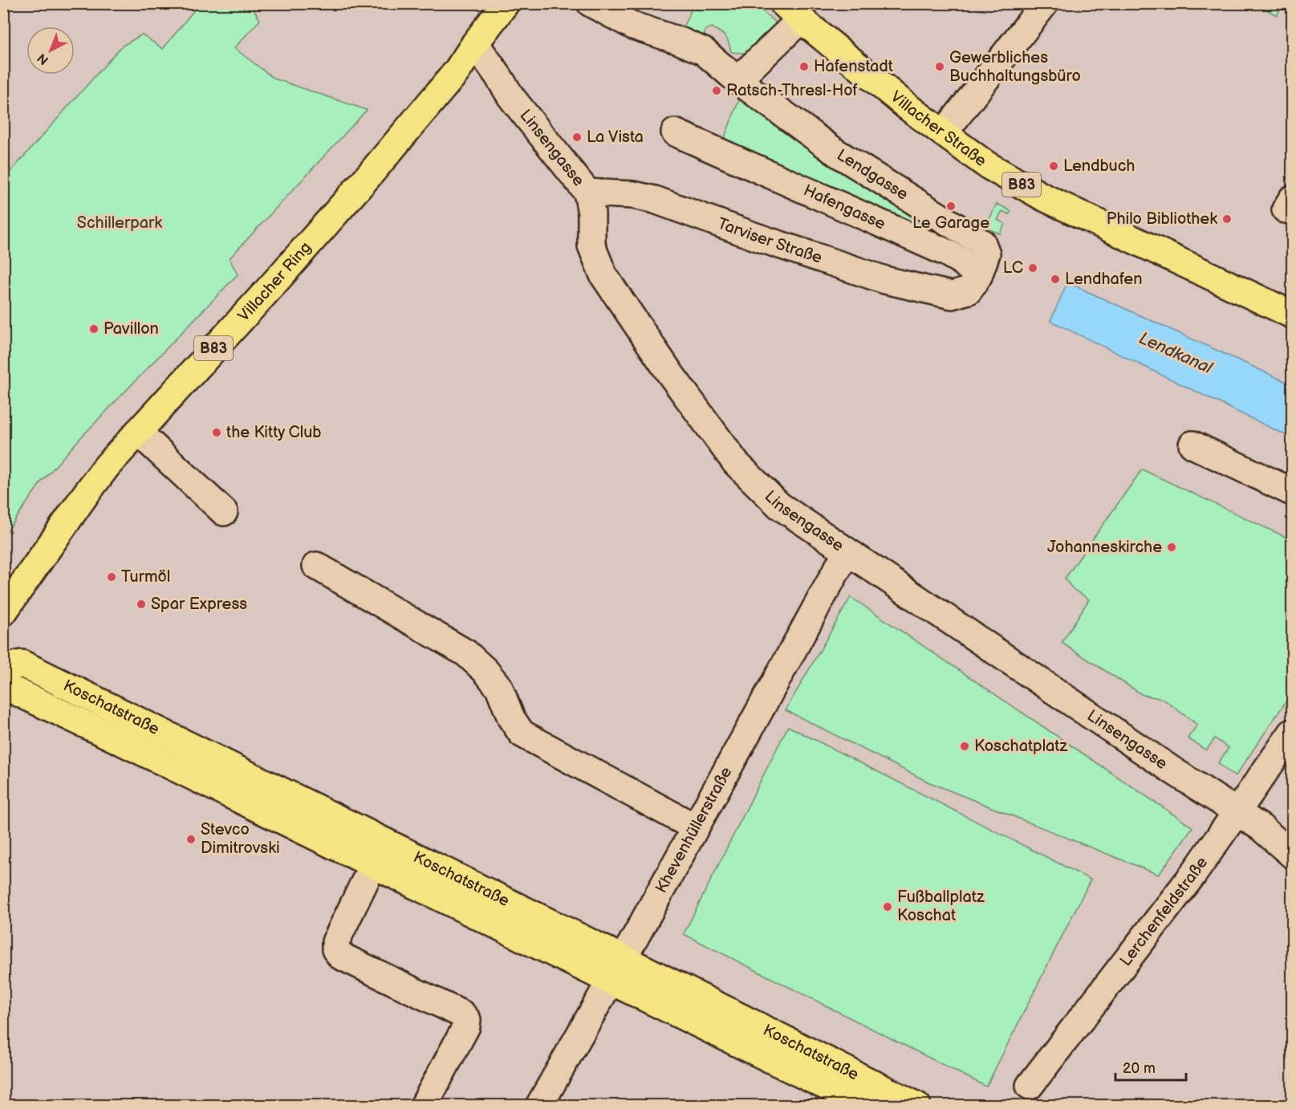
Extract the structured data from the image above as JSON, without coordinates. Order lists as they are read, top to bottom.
{
  "streets": {
    "main road": [
      "Villacher Straße",
      "B83",
      "Villacher Ring",
      "Koschatstraße"
    ],
    "street": [
      "Linsengasse",
      "Lendgasse",
      "Hafengasse",
      "Tarviser Straße",
      "Khevenhüllerstraße",
      "Lerchenfeldstraße"
    ]
  },
  "crossings": [
    ["Linsengasse", "Tarviser Straße"],
    ["Linsengasse", "Villacher Ring"],
    ["Linsengasse", "Khevenhüllerstraße"],
    ["Linsengasse", "Lerchenfeldstraße"],
    ["Lendgasse", "Hafengasse"],
    ["Lendgasse", "Tarviser Straße"],
    ["Hafengasse", "Tarviser Straße"],
    ["Koschatstraße", "Khevenhüllerstraße"]
  ],
  "water": ["Lendkanal"],
  "parks": ["Schillerpark"],
  "places": [
    "Hafenstadt",
    "Gewerbliches Buchhaltungsbüro",
    "Ratsch-Thresl-Hof",
    "La Vista",
    "Lendbuch",
    "Le Garage",
    "Philo Bibliothek",
    "LC",
    "Lendhafen",
    "Pavillon",
    "the Kitty Club",
    "Johanneskirche",
    "Turmöl",
    "Spar Express",
    "Koschatplatz",
    "Stevco Dimitrovski",
    "Fußballplatz Koschat"
  ],
  "scale_bar": "20 m",
  "north": "bottom left"
}
